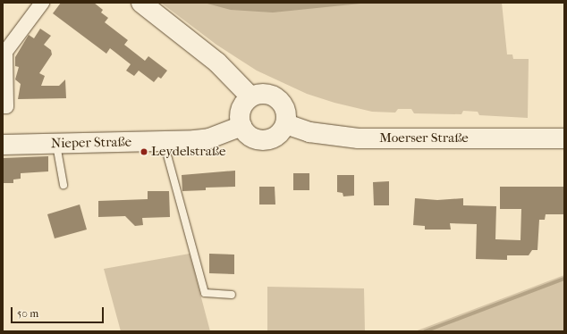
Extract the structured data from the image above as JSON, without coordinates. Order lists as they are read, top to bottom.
{
  "streets": {
    "main road": ["Moerser Straße", "Nieper Straße"]
  },
  "crossings": [
    ["Moerser Straße", "Nieper Straße"]
  ],
  "places": ["Leydelstraße"],
  "scale_bar": "50 m"
}
